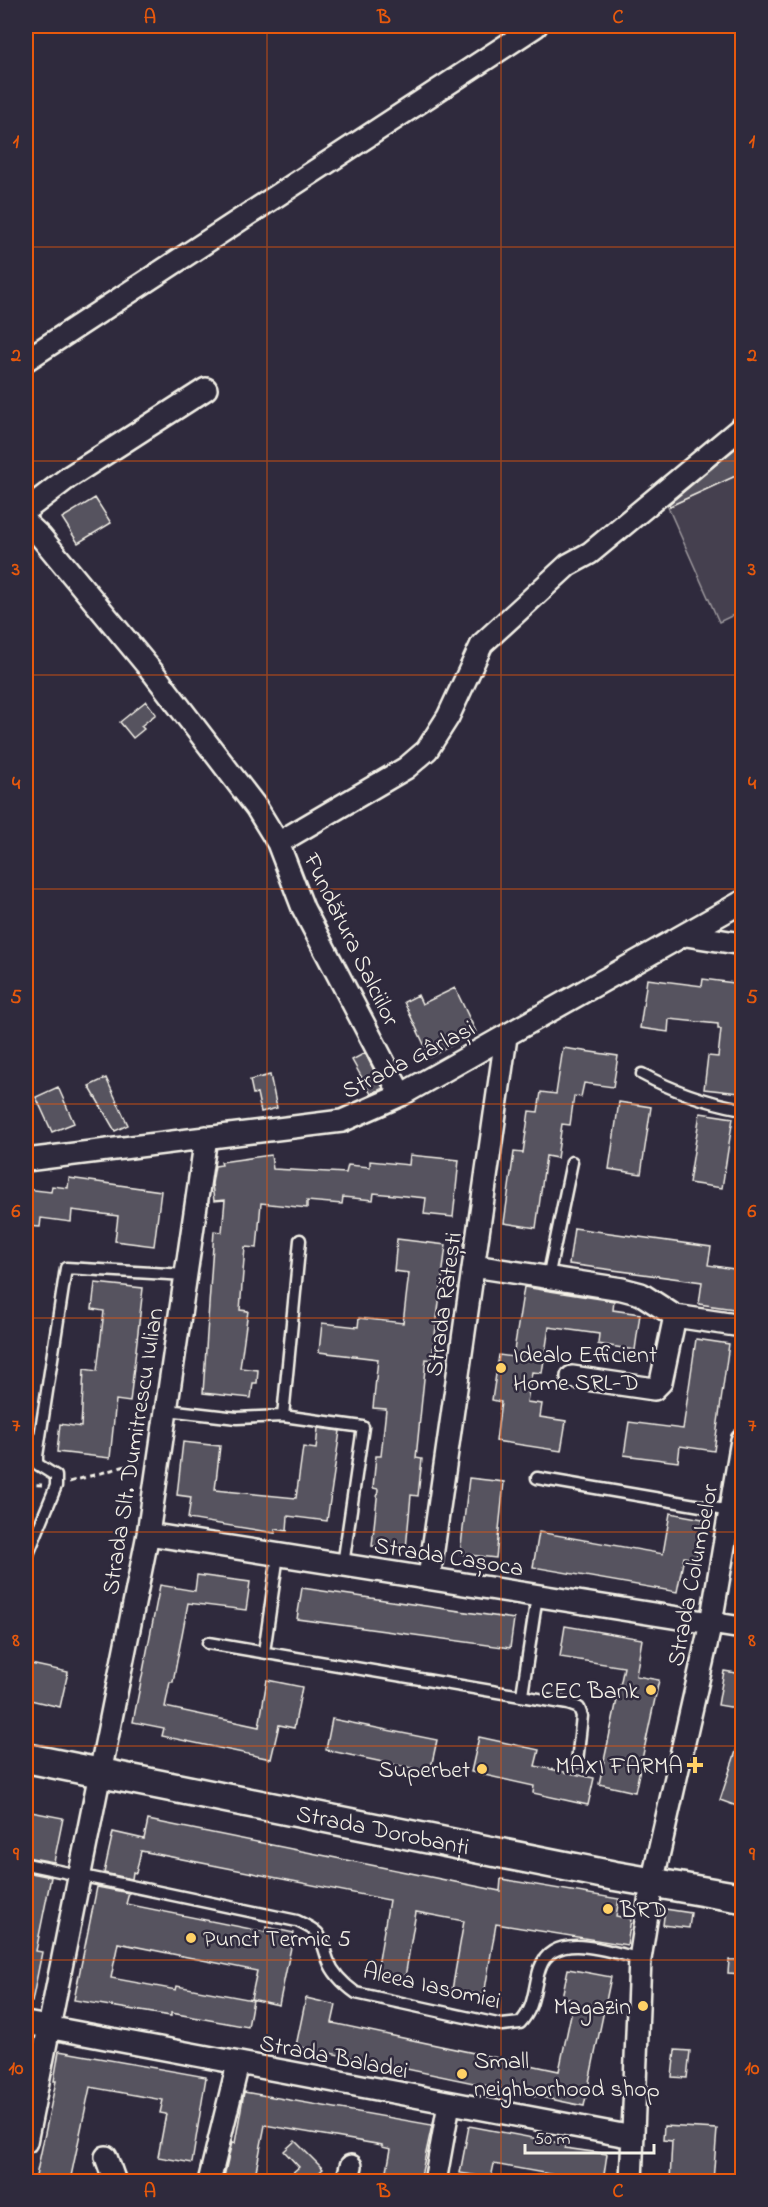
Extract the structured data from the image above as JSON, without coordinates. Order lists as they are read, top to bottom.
{
  "streets": {
    "main road": ["Strada Dorobanți"],
    "street": [
      "Fundătura Salciilor",
      "Strada Gârlași",
      "Strada Rătești",
      "Strada Slt. Dumitrescu Iulian",
      "Strada Cașoca",
      "Strada Columbelor",
      "Strada Baladei"
    ],
    "lane": ["Aleea Iasomiei"]
  },
  "crossings": [
    ["Fundătura Salciilor", "Strada Gârlași"],
    ["Strada Gârlași", "Strada Rătești"],
    ["Strada Gârlași", "Strada Slt. Dumitrescu Iulian"],
    ["Strada Rătești", "Strada Cașoca"],
    ["Strada Slt. Dumitrescu Iulian", "Strada Cașoca"],
    ["Strada Slt. Dumitrescu Iulian", "Strada Dorobanți"],
    ["Strada Slt. Dumitrescu Iulian", "Aleea Iasomiei"],
    ["Strada Slt. Dumitrescu Iulian", "Strada Baladei"],
    ["Strada Cașoca", "Strada Columbelor"],
    ["Strada Columbelor", "Strada Dorobanți"],
    ["Strada Columbelor", "Aleea Iasomiei"],
    ["Strada Columbelor", "Strada Baladei"]
  ],
  "places": {
    "other": [
      "Idealo Efficient Home SRL-D",
      "CEC Bank",
      "Superbet",
      "BRD",
      "Punct Termic 5",
      "Magazin",
      "Small neighborhood shop"
    ],
    "health": ["MAXI FARMA"]
  },
  "scale_bar": "50 m",
  "grid": {
    "columns": ["A", "B", "C"],
    "rows": [
      "1",
      "2",
      "3",
      "4",
      "5",
      "6",
      "7",
      "8",
      "9",
      "10"
    ]
  }
}
